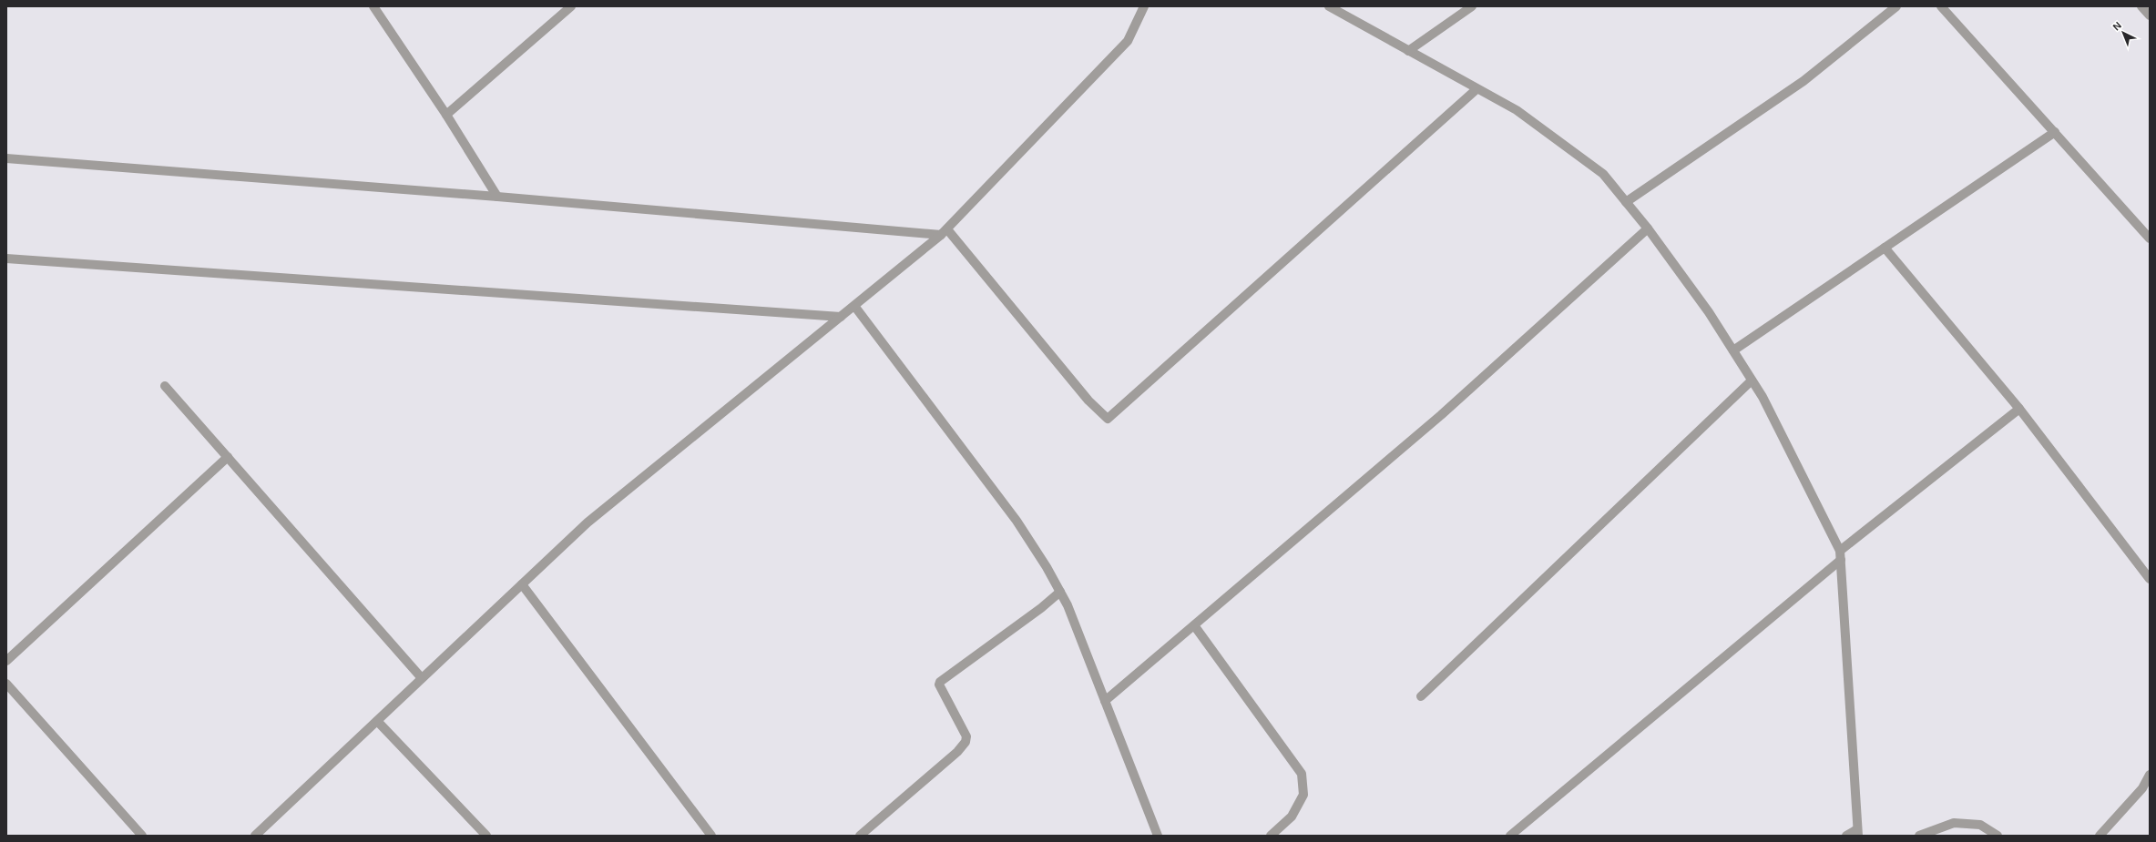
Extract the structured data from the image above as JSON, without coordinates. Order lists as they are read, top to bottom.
{
  "north": "top left"
}
